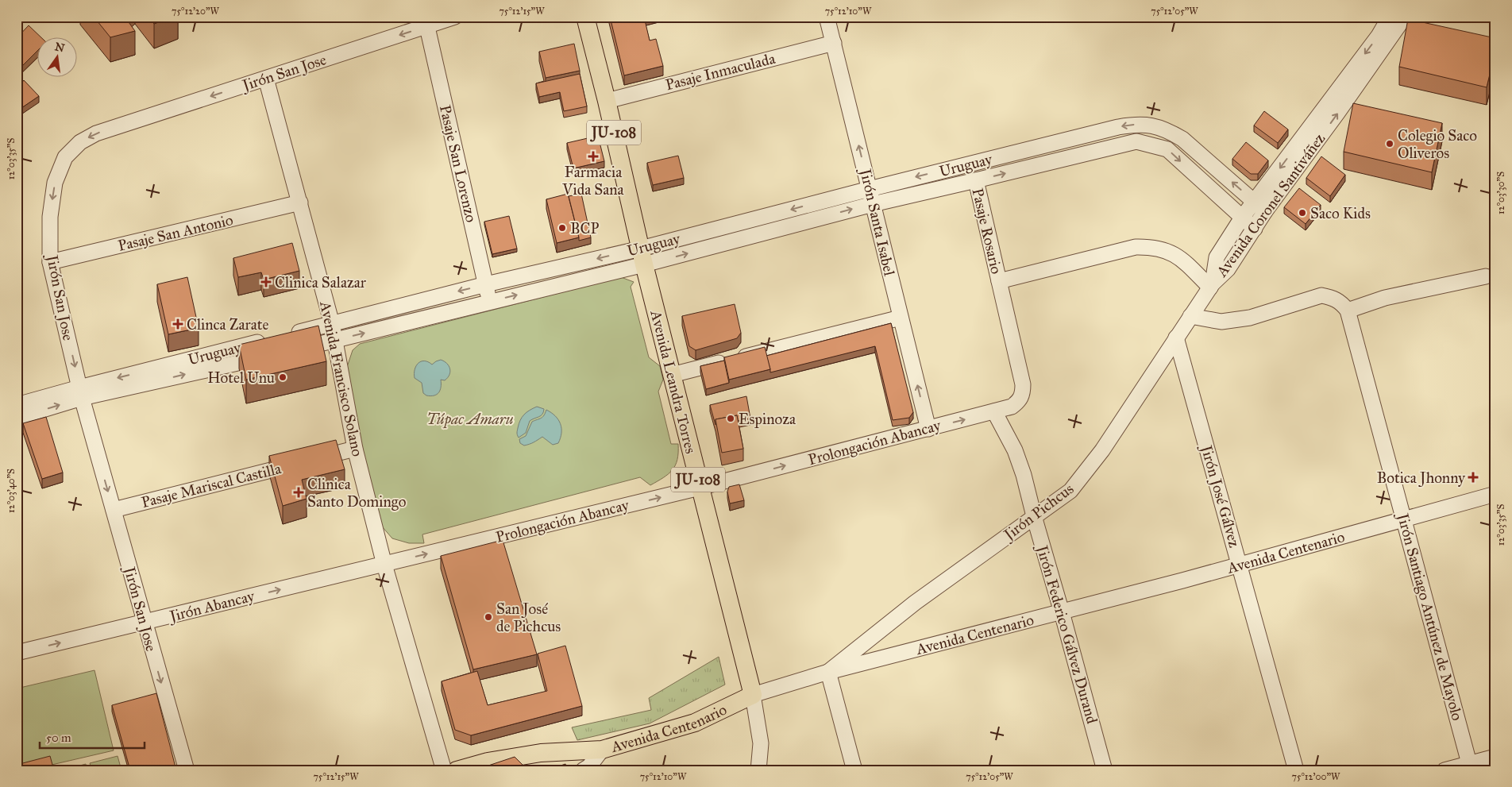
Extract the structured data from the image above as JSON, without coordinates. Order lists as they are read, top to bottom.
{
  "streets": {
    "main road": ["JU-108", "Avenida Leandra Torres", "Avenida Centenario"],
    "street": [
      "Pasaje Inmaculada",
      "Jirón San Jose",
      "Pasaje San Lorenzo",
      "Uruguay",
      "Avenida Coronel Santiváñez",
      "Jirón Santa Isabel",
      "Pasaje Rosario",
      "Pasaje San Antonio",
      "Avenida Francisco Solano",
      "Prolongación Abancay",
      "Pasaje Mariscal Castilla",
      "Jirón José Gálvez",
      "Jirón Pichcus",
      "Jirón Abancay",
      "Jirón Santiago Antúnez de Mayolo",
      "Jirón Federico Gálvez Durand"
    ]
  },
  "crossings": [
    ["Pasaje Inmaculada", "Jirón Santa Isabel"],
    ["Pasaje Inmaculada", "Avenida Leandra Torres"],
    ["Jirón San Jose", "Pasaje San Lorenzo"],
    ["Jirón San Jose", "Uruguay"],
    ["Jirón San Jose", "Pasaje San Antonio"],
    ["Jirón San Jose", "Avenida Francisco Solano"],
    ["Jirón San Jose", "Pasaje Mariscal Castilla"],
    ["Jirón San Jose", "Jirón Abancay"],
    ["Pasaje San Lorenzo", "Uruguay"],
    ["Uruguay", "Avenida Coronel Santiváñez"],
    ["Uruguay", "Jirón Santa Isabel"],
    ["Uruguay", "Pasaje Rosario"],
    ["Uruguay", "Avenida Francisco Solano"],
    ["Uruguay", "Avenida Leandra Torres"],
    ["Avenida Coronel Santiváñez", "Jirón Pichcus"],
    ["Jirón Santa Isabel", "Prolongación Abancay"],
    ["Pasaje Rosario", "Prolongación Abancay"],
    ["Pasaje San Antonio", "Avenida Francisco Solano"],
    ["Avenida Francisco Solano", "Prolongación Abancay"],
    ["Avenida Francisco Solano", "Pasaje Mariscal Castilla"],
    ["Avenida Francisco Solano", "Jirón Abancay"],
    ["Avenida Leandra Torres", "Prolongación Abancay"],
    ["Avenida Leandra Torres", "Avenida Centenario"],
    ["Prolongación Abancay", "Jirón Abancay"],
    ["Prolongación Abancay", "Jirón Federico Gálvez Durand"],
    ["Jirón José Gálvez", "Jirón Pichcus"],
    ["Jirón José Gálvez", "Avenida Centenario"],
    ["Jirón Pichcus", "Avenida Centenario"],
    ["Jirón Pichcus", "Jirón Federico Gálvez Durand"],
    ["Avenida Centenario", "Jirón Santiago Antúnez de Mayolo"],
    ["Avenida Centenario", "Jirón Federico Gálvez Durand"]
  ],
  "one_way": ["Jirón Santa Isabel", "Jirón Abancay"],
  "parks": ["Túpac Amaru"],
  "places": {
    "other": [
      "Colegio Saco Oliveros",
      "Saco Kids",
      "BCP",
      "Hotel Unu",
      "Espinoza",
      "San José de Pichcus"
    ],
    "health": [
      "Farmacia Vida Sana",
      "Clinica Salazar",
      "Clinca Zarate",
      "Botica Jhonny",
      "Clinica Santo Domingo"
    ]
  },
  "scale_bar": "50 m",
  "north": "top",
  "coordinates": [
    "75°12'20\"W",
    "75°12'15\"W",
    "75°12'10\"W",
    "75°12'05\"W",
    "12°03'35\"S",
    "12°03'30\"S",
    "12°03'40\"S",
    "75°12'00\"W"
  ]
}
